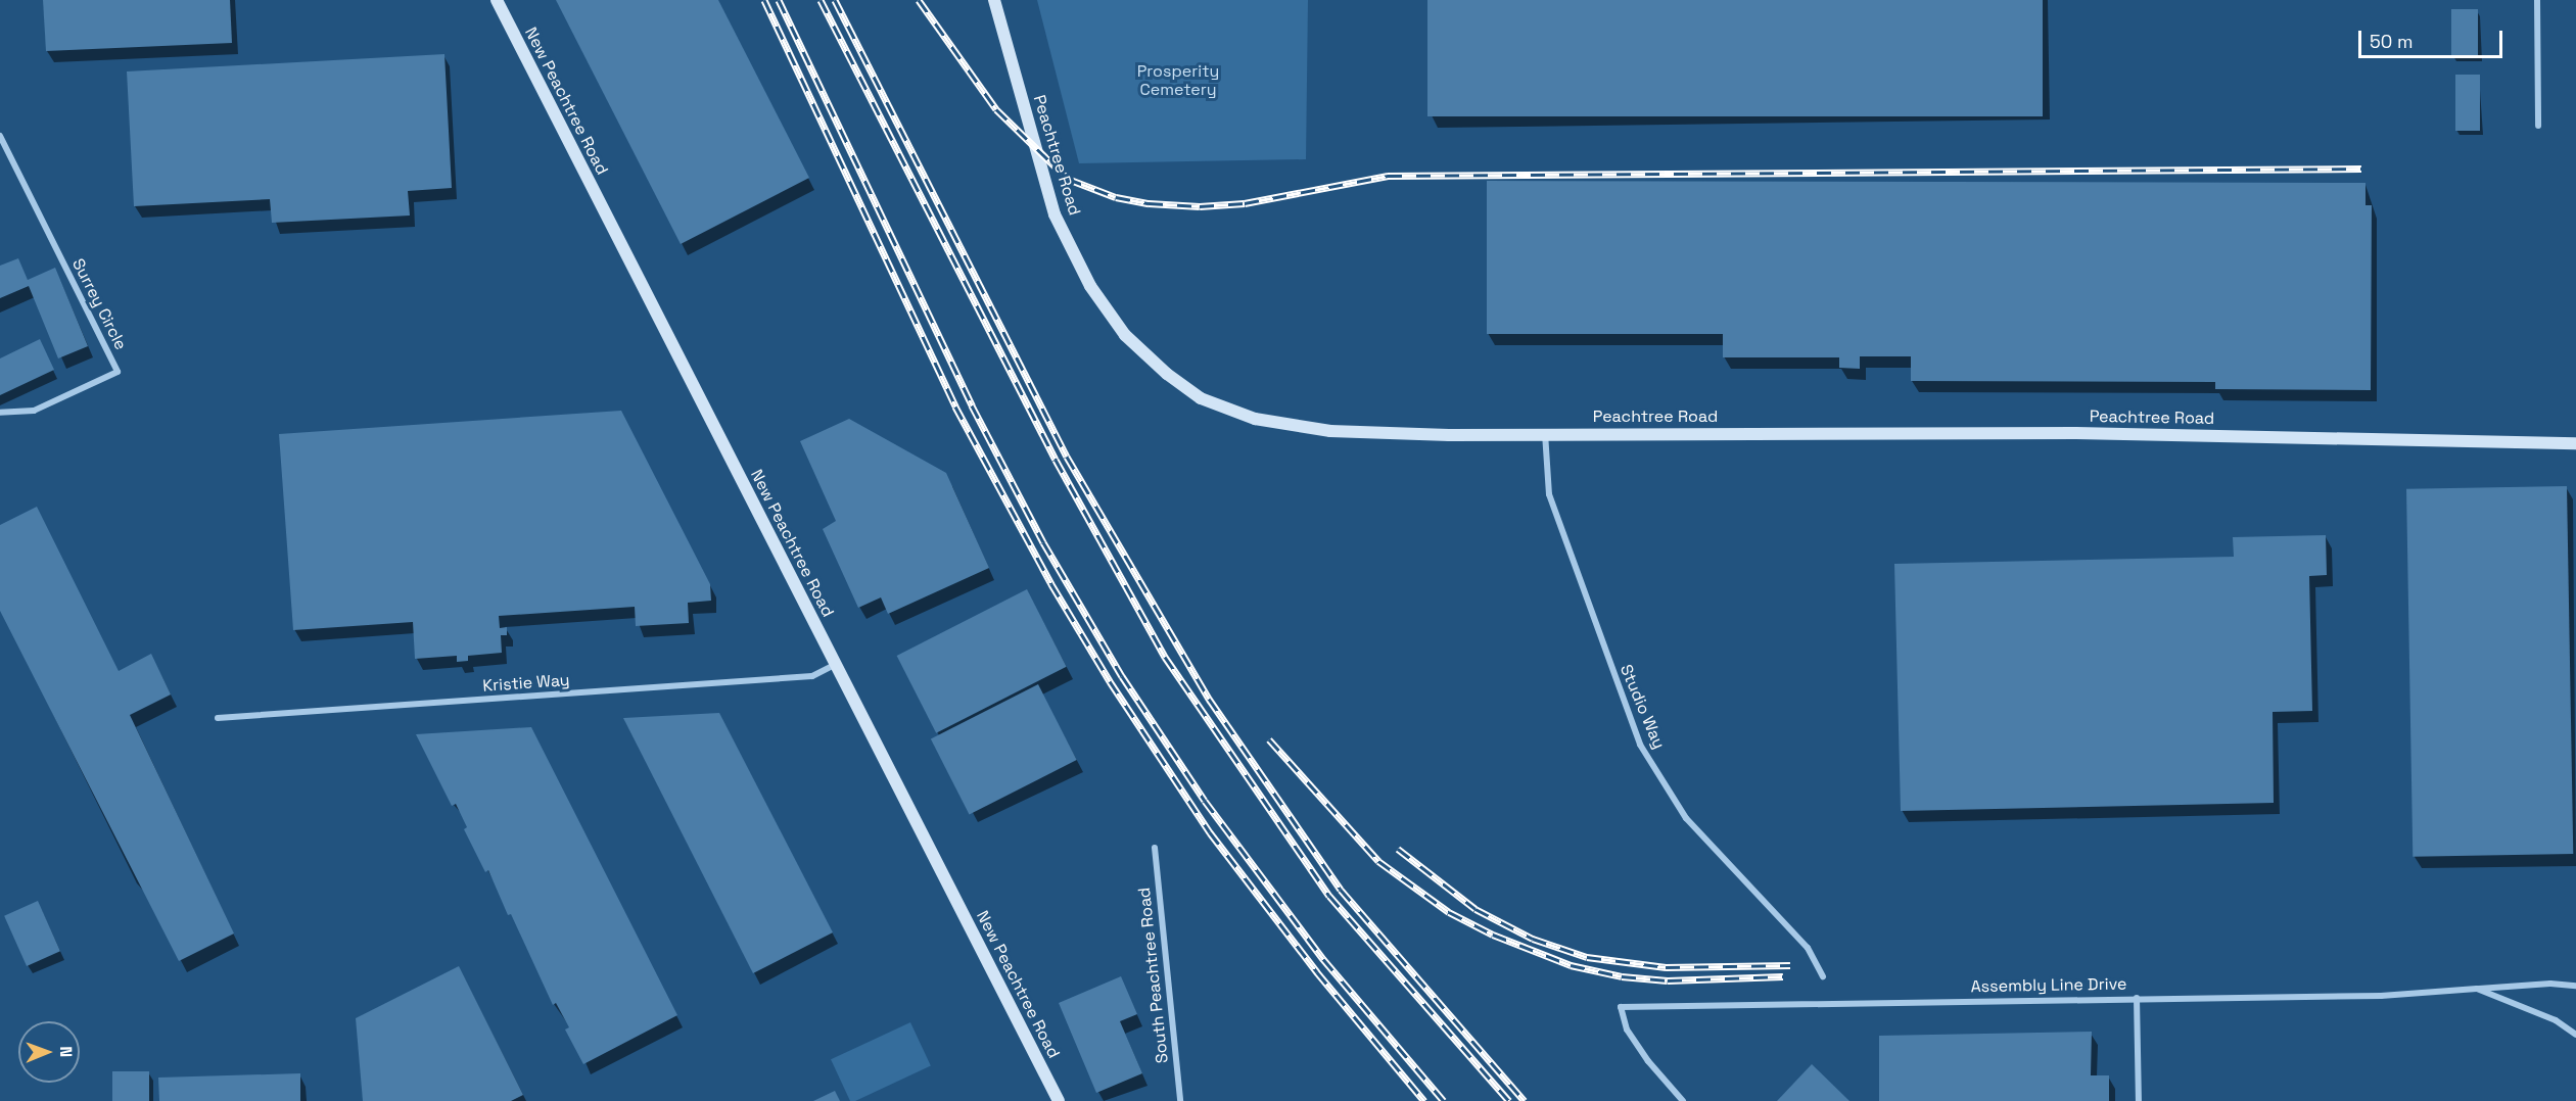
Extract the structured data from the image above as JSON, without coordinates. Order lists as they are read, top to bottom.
{
  "streets": {
    "street": [
      "New Peachtree Road",
      "Peachtree Road",
      "Surrey Circle",
      "Kristie Way",
      "Studio Way",
      "South Peachtree Road",
      "Assembly Line Drive"
    ]
  },
  "crossings": [
    ["New Peachtree Road", "Kristie Way"],
    ["Peachtree Road", "Studio Way"]
  ],
  "parks": ["Prosperity Cemetery"],
  "scale_bar": "50 m",
  "north": "right"
}
